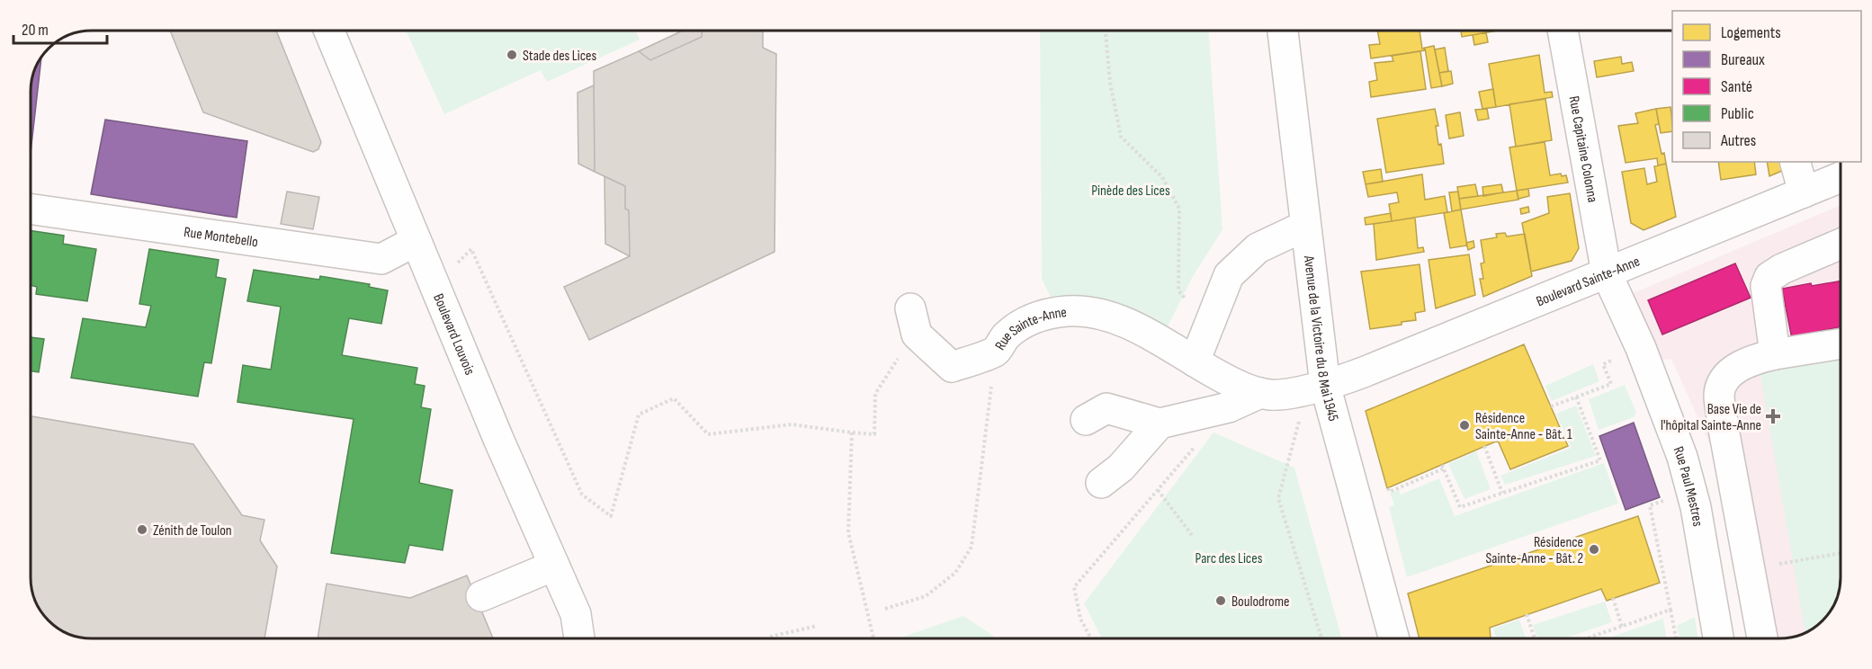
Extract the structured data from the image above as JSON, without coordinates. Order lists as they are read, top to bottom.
{
  "streets": {
    "street": [
      "Rue Capitaine Colonna",
      "Rue Montebello",
      "Boulevard Sainte-Anne",
      "Rue Sainte-Anne",
      "Boulevard Louvois",
      "Avenue de la Victoire du 8 Mai 1945",
      "Rue Paul Mestres"
    ]
  },
  "crossings": [
    ["Rue Capitaine Colonna", "Boulevard Sainte-Anne"],
    ["Rue Capitaine Colonna", "Rue Paul Mestres"],
    ["Rue Montebello", "Boulevard Louvois"],
    ["Boulevard Sainte-Anne", "Rue Sainte-Anne"],
    ["Boulevard Sainte-Anne", "Avenue de la Victoire du 8 Mai 1945"],
    ["Boulevard Sainte-Anne", "Rue Paul Mestres"],
    ["Rue Sainte-Anne", "Avenue de la Victoire du 8 Mai 1945"]
  ],
  "parks": ["Pinède des Lices", "Parc des Lices"],
  "places": {
    "other": [
      "Stade des Lices",
      "Résidence Sainte-Anne - Bât. 1",
      "Zénith de Toulon",
      "Résidence Sainte-Anne - Bât. 2",
      "Boulodrome"
    ],
    "health": ["Base Vie de l'hôpital Sainte-Anne"]
  },
  "legend": [
    "Logements",
    "Bureaux",
    "Santé",
    "Public",
    "Autres"
  ],
  "scale_bar": "20 m"
}
